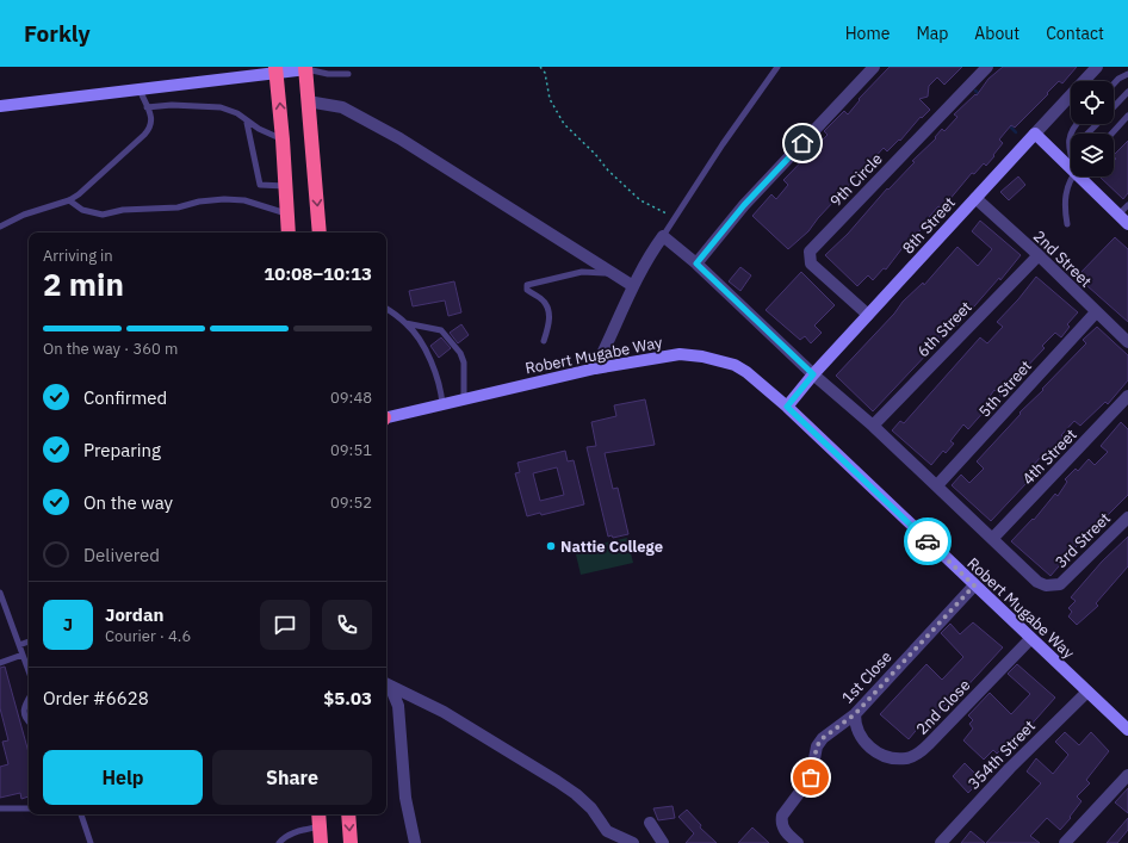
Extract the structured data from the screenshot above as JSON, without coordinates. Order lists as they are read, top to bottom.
{
  "streets": {
    "street": [
      "9th Circle",
      "8th Street",
      "2nd Street",
      "6th Street",
      "Robert Mugabe Way",
      "5th Street",
      "4th Street",
      "3rd Street",
      "1st Close",
      "2nd Close",
      "354th Street"
    ]
  },
  "crossings": [
    ["9th Circle", "8th Street"],
    ["8th Street", "2nd Street"],
    ["8th Street", "Robert Mugabe Way"],
    ["2nd Street", "6th Street"],
    ["2nd Street", "5th Street"],
    ["Robert Mugabe Way", "1st Close"],
    ["Robert Mugabe Way", "2nd Close"],
    ["Robert Mugabe Way", "354th Street"],
    ["4th Street", "3rd Street"],
    ["1st Close", "2nd Close"]
  ],
  "places": ["Nattie College"],
  "page": {
    "header": "Forkly",
    "nav": [
      "Home",
      "Map",
      "About",
      "Contact"
    ],
    "heading": ["2 min", "Arriving in", "10:08–10:13"],
    "panel": [
      "Jordan",
      "Courier · 4.6",
      "Order #6628",
      "$5.03"
    ],
    "bar": "On the way · 360 m",
    "list": [
      ["Confirmed", "09:48"],
      ["Preparing", "09:51"],
      ["On the way", "09:52"],
      "Delivered"
    ],
    "round": "J",
    "buttons": ["Help", "Share"]
  }
}
